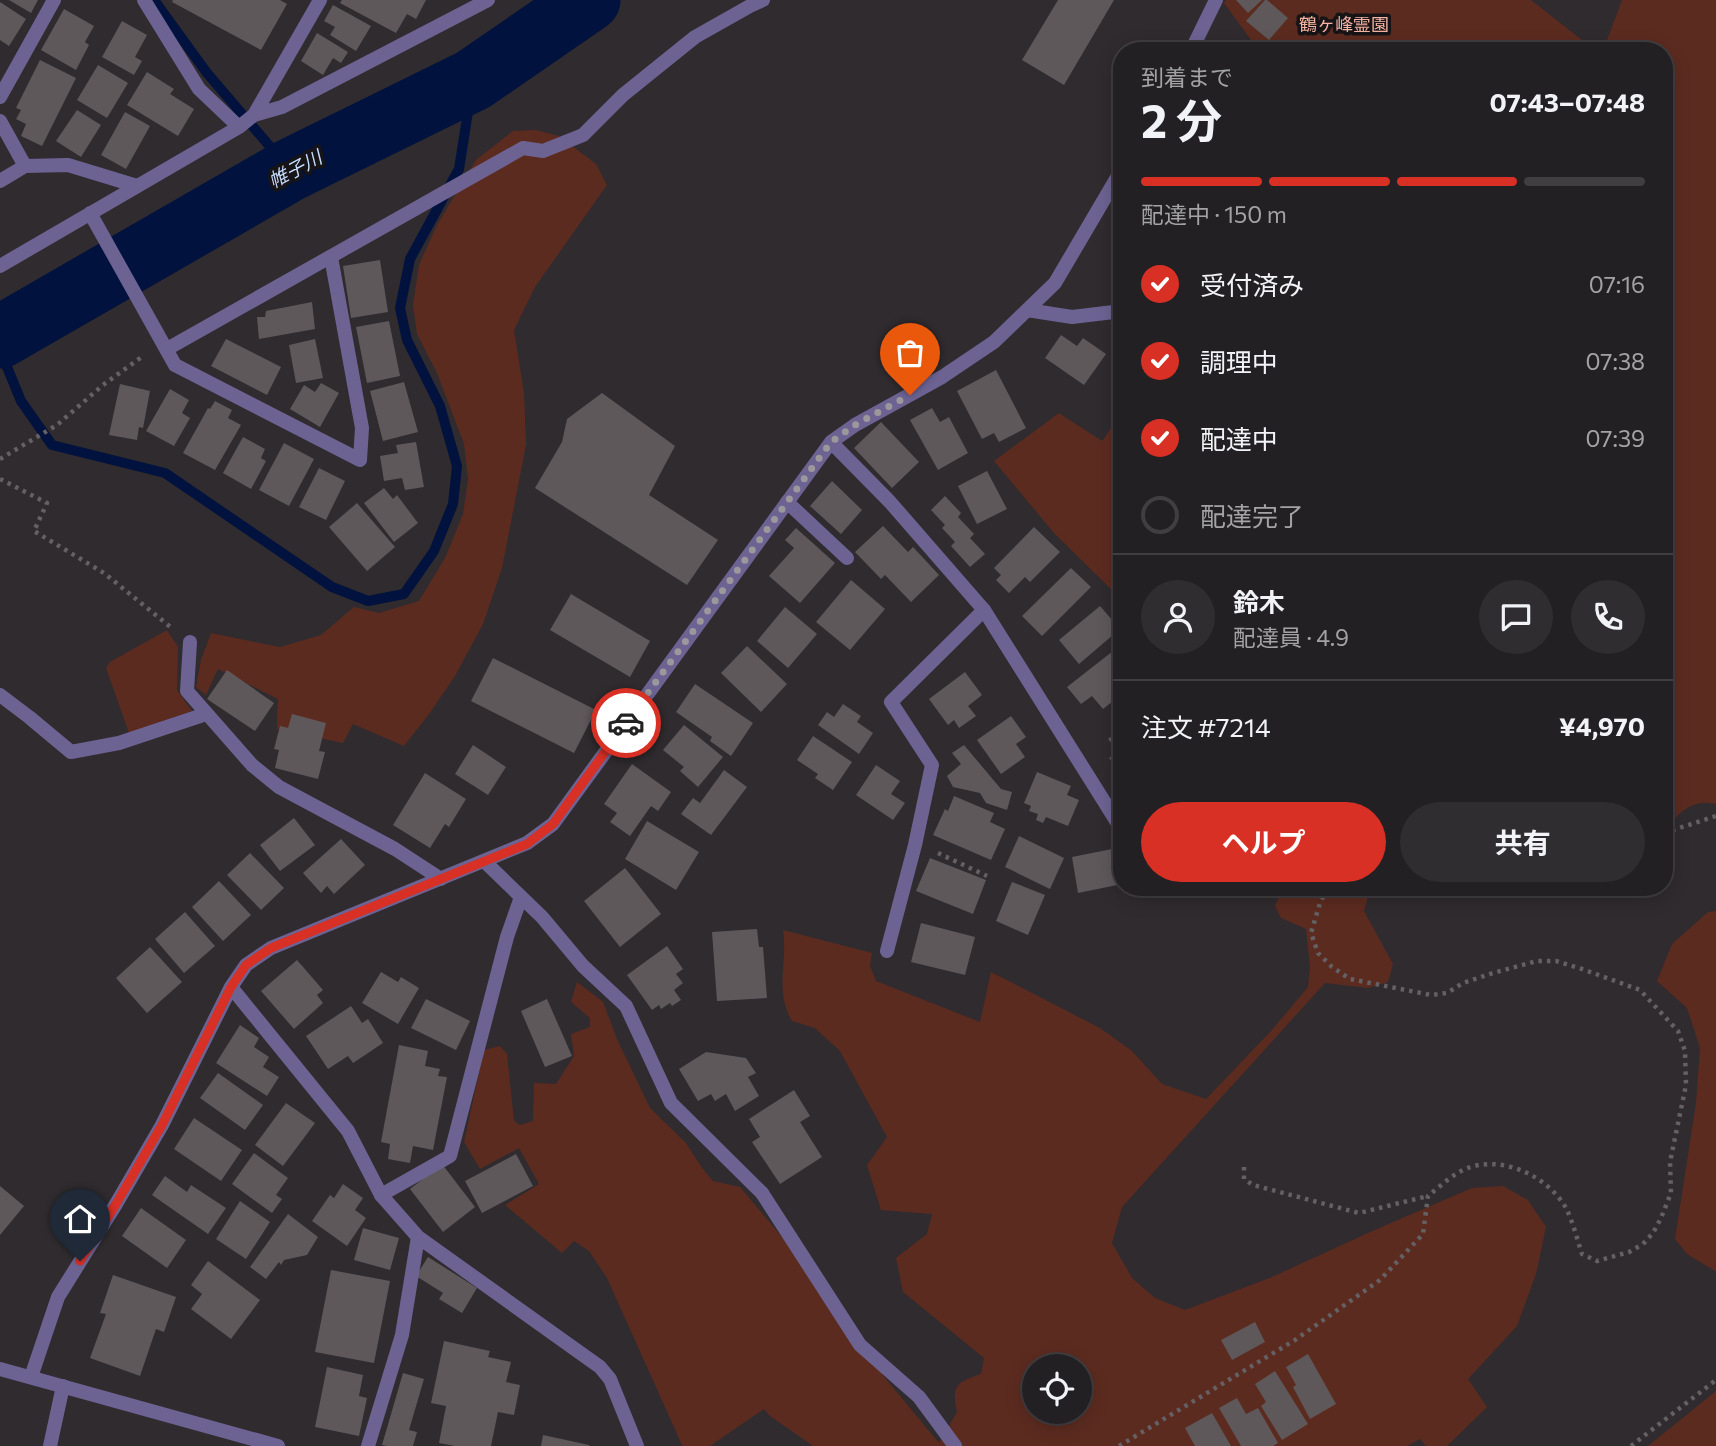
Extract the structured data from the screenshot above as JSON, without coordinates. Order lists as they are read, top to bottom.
{
  "water": ["帷子川"],
  "parks": ["鶴ヶ峰霊園"],
  "page": {
    "heading": ["2 分", "到着まで", "07:43–07:48"],
    "panel": [
      "鈴木",
      "配達員 · 4.9",
      "注文 #7214",
      "¥4,970"
    ],
    "bar": "配達中 · 150 m",
    "list": [
      ["受付済み", "07:16"],
      ["調理中", "07:38"],
      ["配達中", "07:39"],
      "配達完了"
    ],
    "buttons": ["ヘルプ", "共有"]
  }
}
